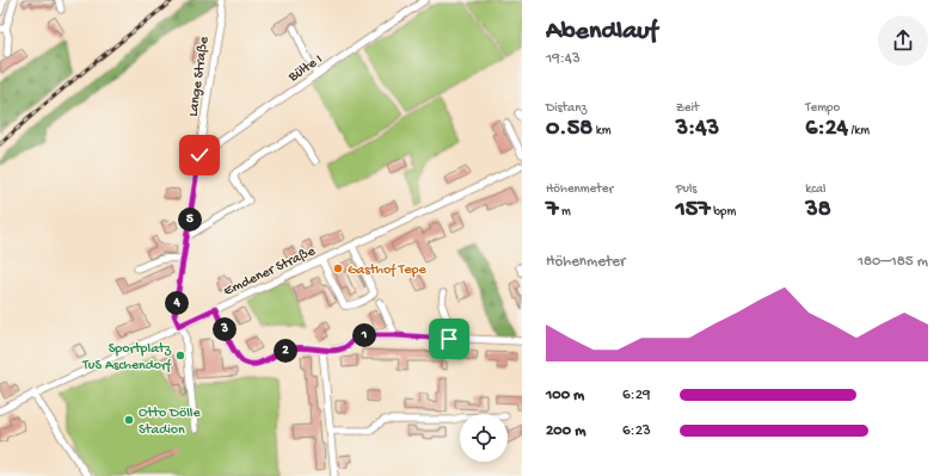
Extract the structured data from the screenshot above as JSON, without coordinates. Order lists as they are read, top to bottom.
{
  "streets": {
    "street": ["Bülte I", "Lange Straße", "Emdener Straße"]
  },
  "crossings": [
    ["Bülte I", "Lange Straße"],
    ["Lange Straße", "Emdener Straße"]
  ],
  "places": ["Gasthof Tepe", "Sportplatz TuS Aschendorf", "Otto Dölle Stadion"],
  "page": {
    "heading": ["Abendlauf", "19:43"],
    "stats": [
      ["Distanz", "0.58 km"],
      ["Zeit", "3:43"],
      ["Tempo", "6:24 /km"],
      ["Höhenmeter", "7 m"],
      ["Puls", "157 bpm"],
      ["kcal", "38"]
    ],
    "pins": [
      "5",
      "4",
      "3",
      "1",
      "2"
    ],
    "chart": ["Höhenmeter", "180–185 m"],
    "list": [
      {
        "name": "100 m",
        "note": "6:29"
      },
      {
        "name": "200 m",
        "note": "6:23"
      }
    ]
  }
}
